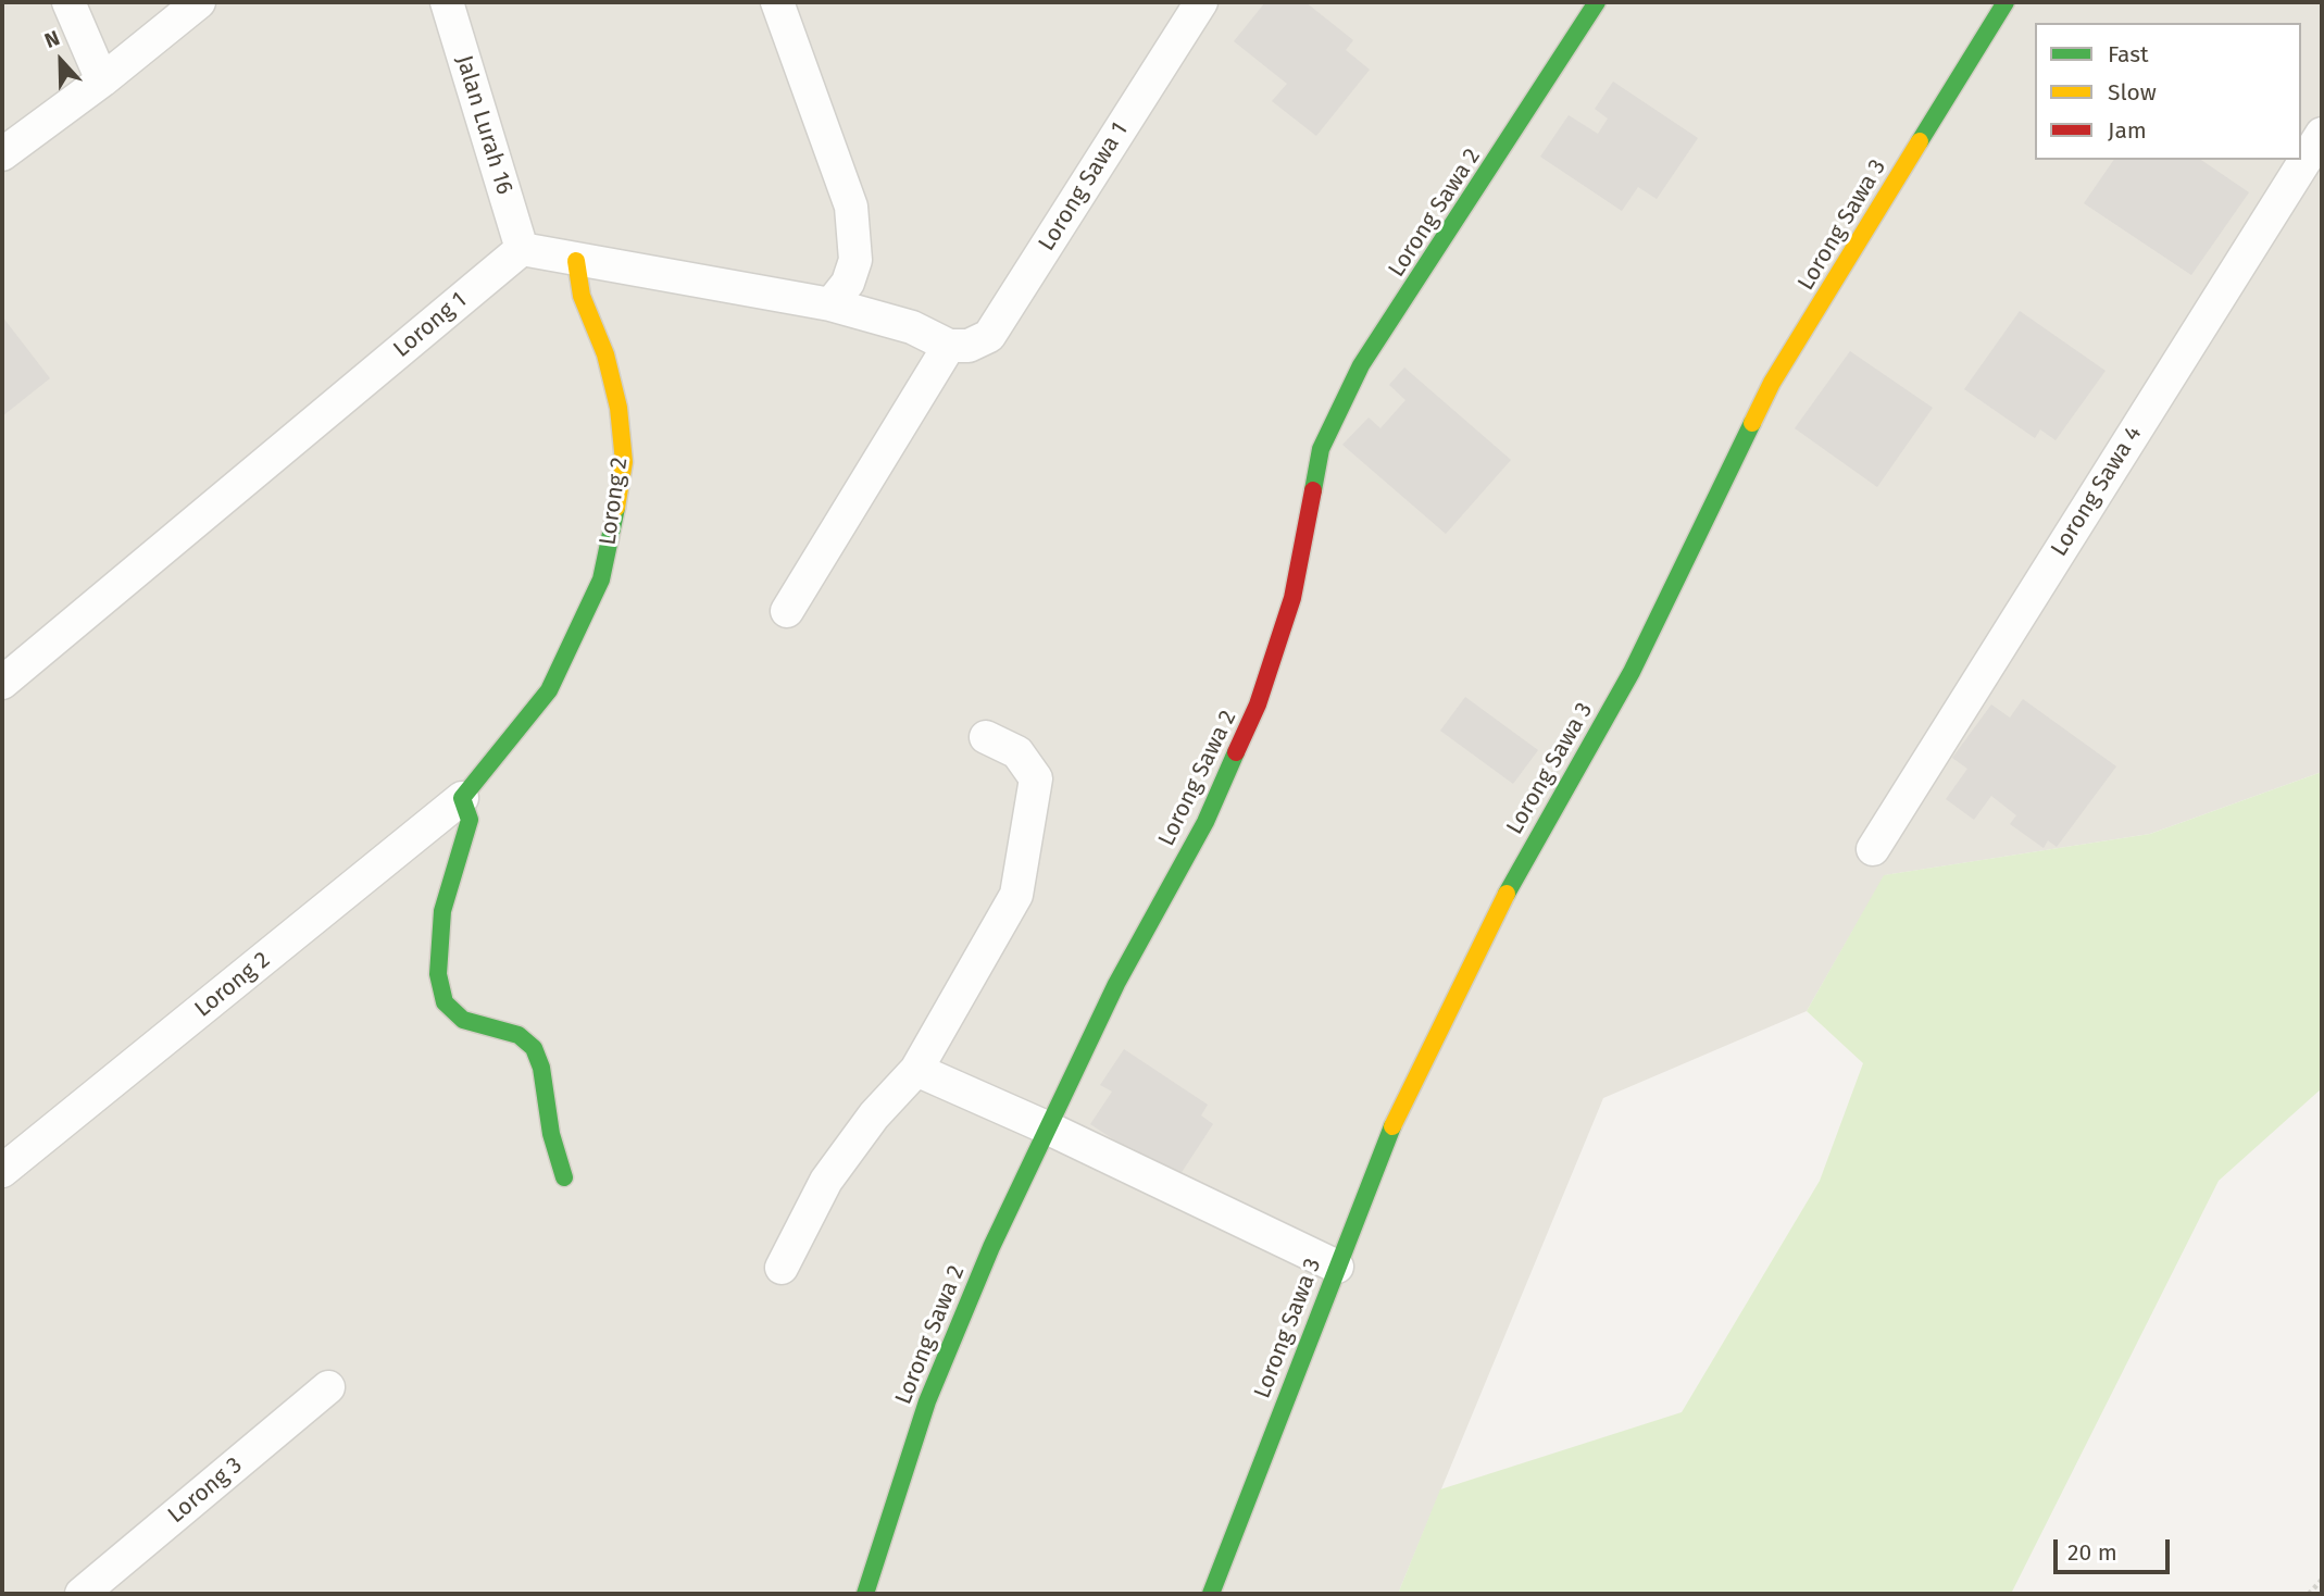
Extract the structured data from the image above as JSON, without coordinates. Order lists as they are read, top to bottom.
{
  "streets": {
    "street": [
      "Jalan Lurah 16",
      "Lorong Sawa 1",
      "Lorong Sawa 2",
      "Lorong Sawa 3",
      "Lorong 1",
      "Lorong Sawa 4",
      "Lorong 2",
      "Lorong 3"
    ]
  },
  "crossings": [
    ["Jalan Lurah 16", "Lorong 1"]
  ],
  "legend": ["Fast", "Slow", "Jam"],
  "scale_bar": "20 m",
  "north": "top"
}
